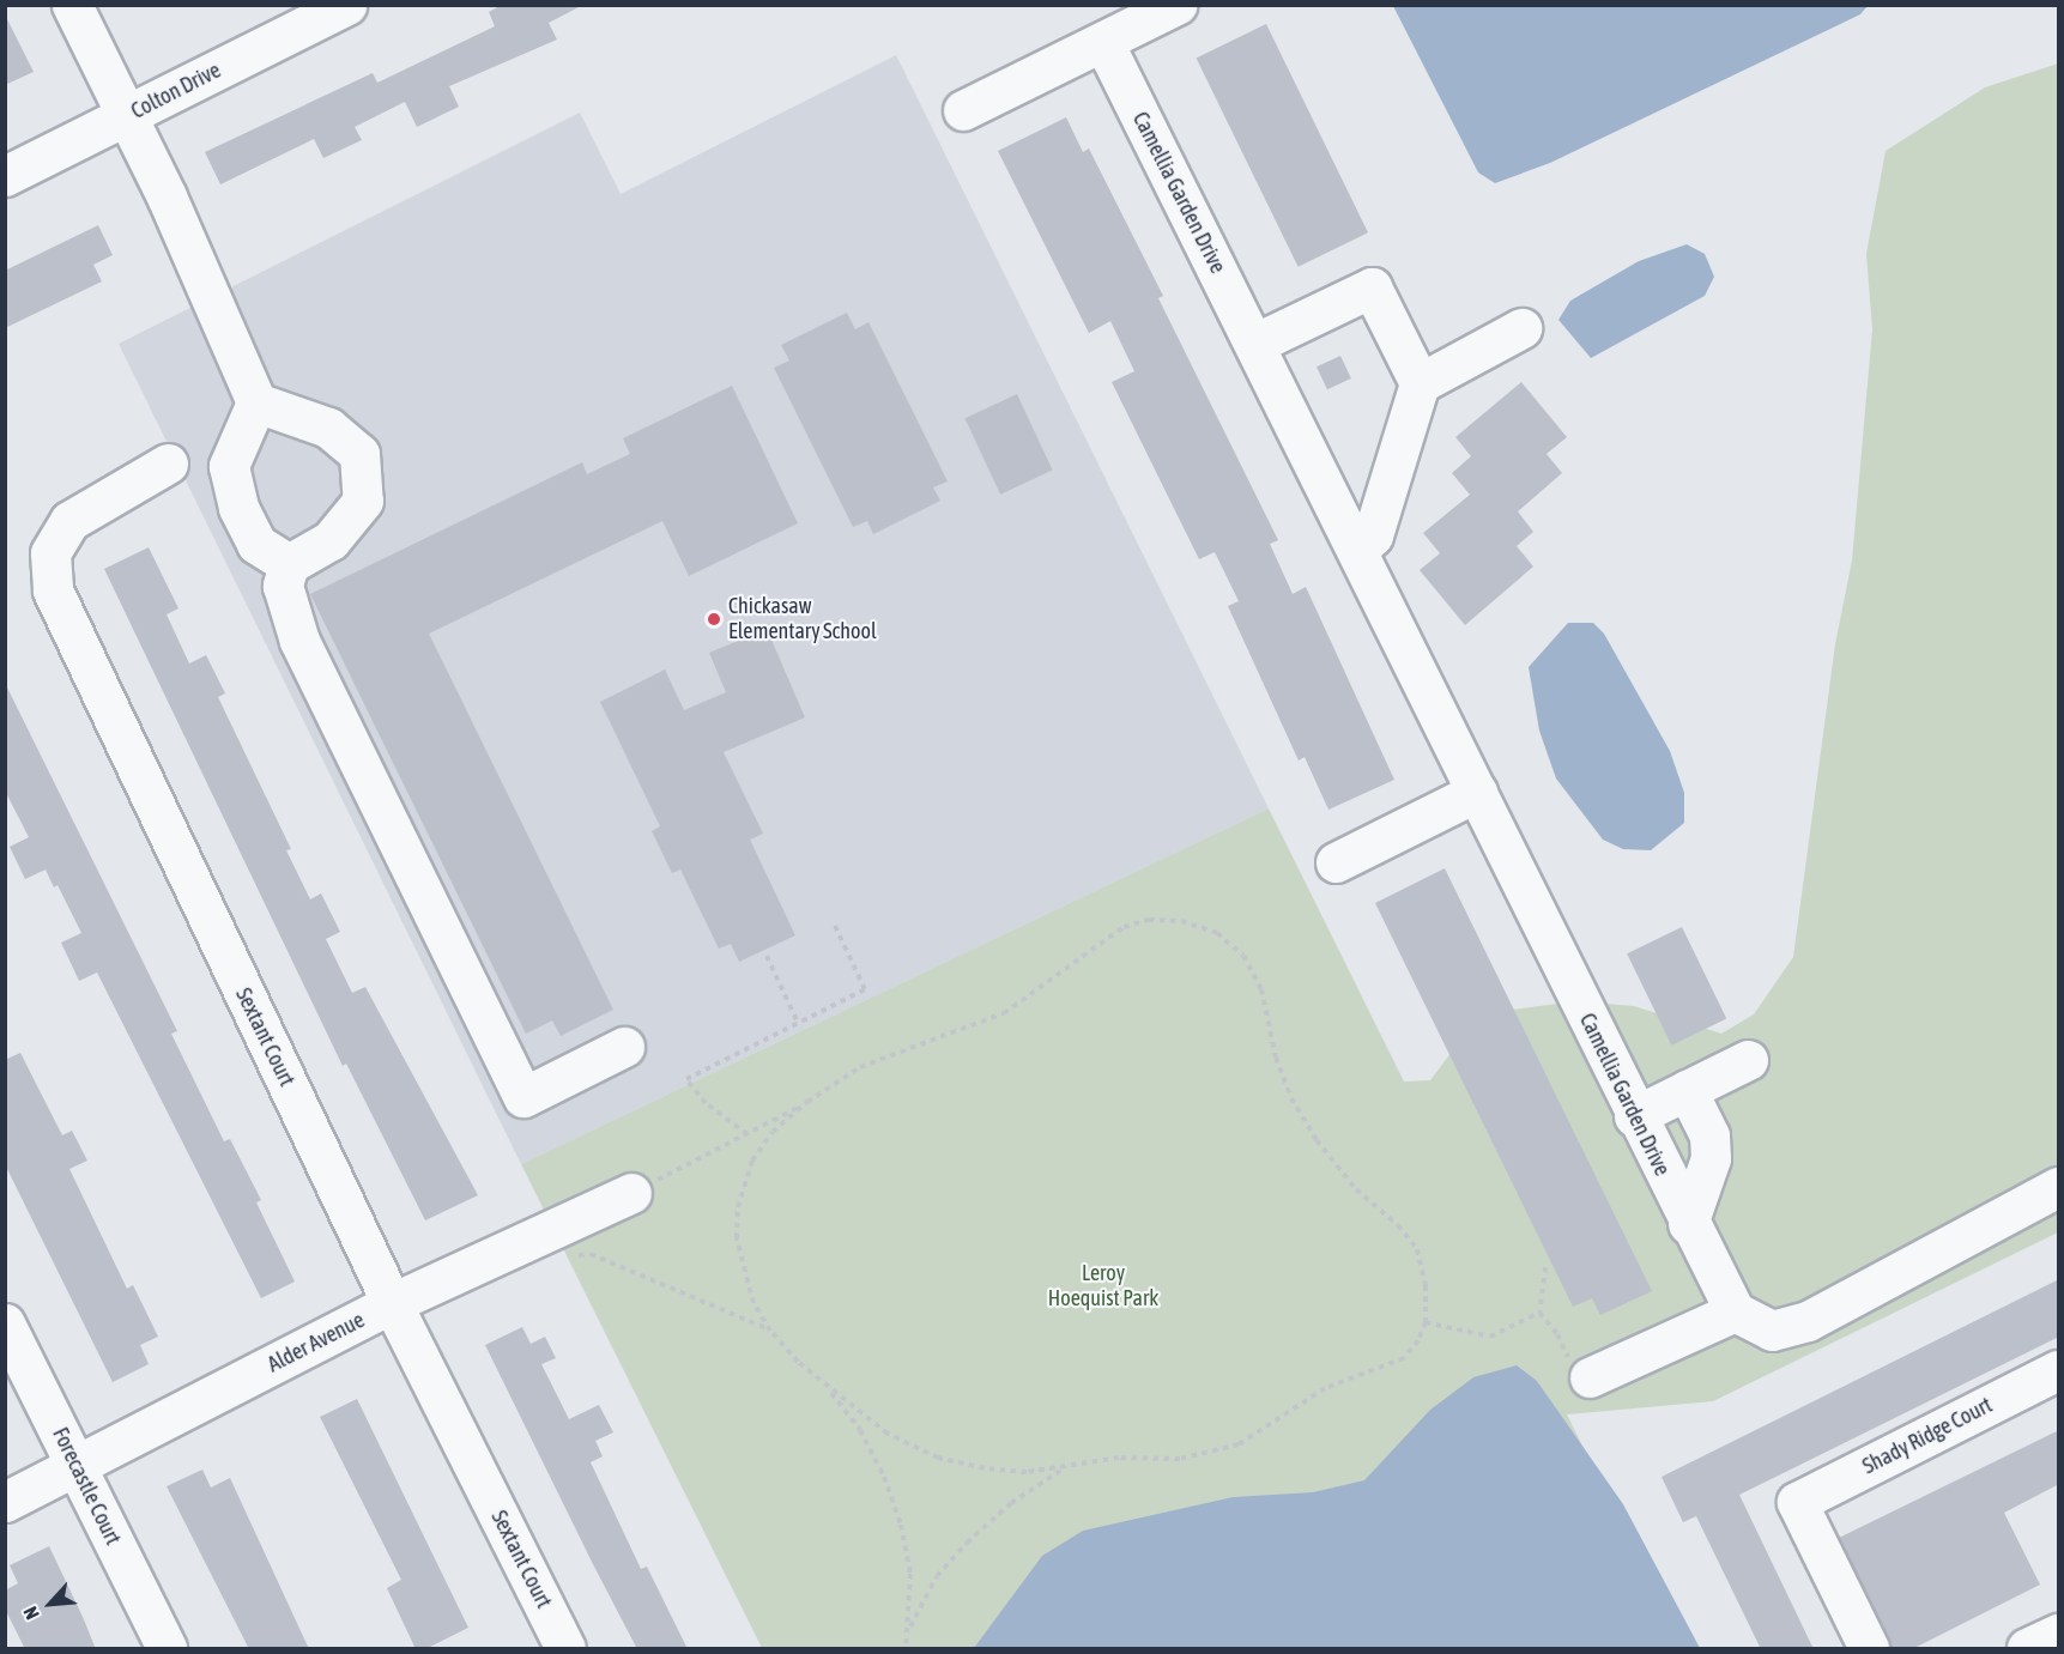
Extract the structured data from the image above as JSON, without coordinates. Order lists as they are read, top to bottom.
{
  "streets": {
    "street": [
      "Colton Drive",
      "Camellia Garden Drive",
      "Sextant Court",
      "Alder Avenue",
      "Shady Ridge Court",
      "Forecastle Court"
    ]
  },
  "crossings": [
    ["Sextant Court", "Alder Avenue"],
    ["Alder Avenue", "Forecastle Court"]
  ],
  "parks": ["Leroy Hoequist Park"],
  "places": ["Chickasaw Elementary School"],
  "north": "bottom left"
}
